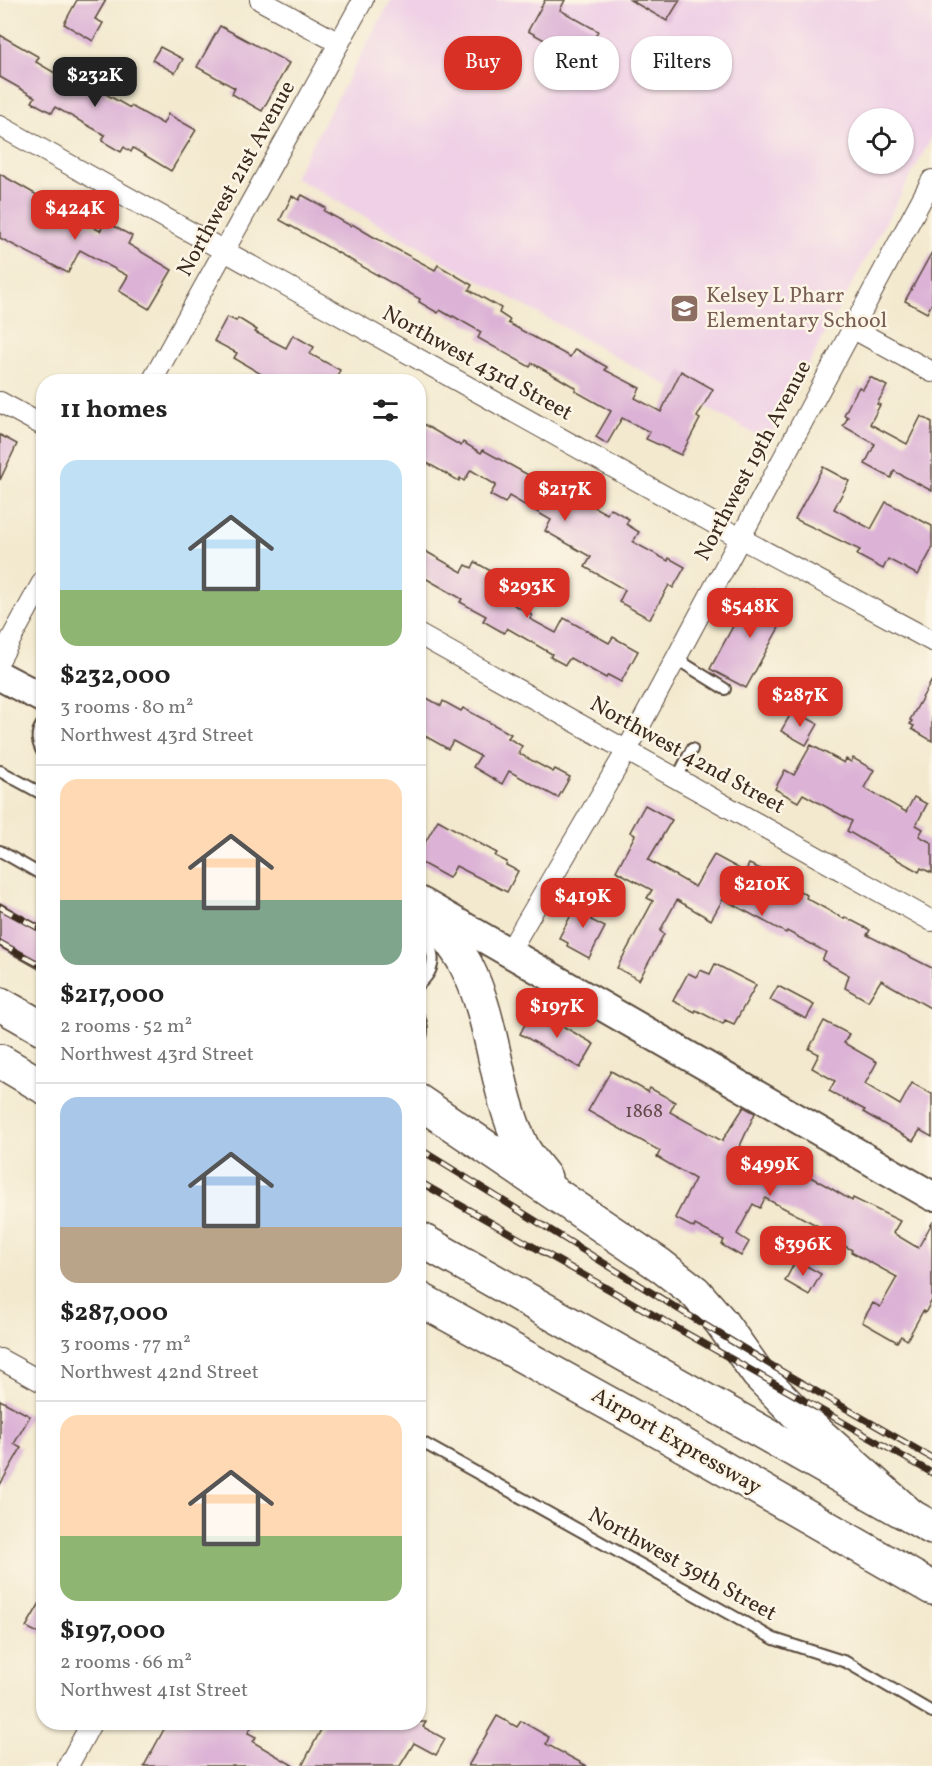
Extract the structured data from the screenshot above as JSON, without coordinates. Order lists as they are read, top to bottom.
{
  "streets": {
    "highway": ["Airport Expressway"],
    "street": [
      "Northwest 21st Avenue",
      "Northwest 43rd Street",
      "Northwest 19th Avenue",
      "Northwest 42nd Street"
    ],
    "lane": ["Northwest 39th Street"]
  },
  "crossings": [
    ["Northwest 21st Avenue", "Northwest 43rd Street"],
    ["Northwest 43rd Street", "Northwest 19th Avenue"],
    ["Northwest 19th Avenue", "Northwest 42nd Street"]
  ],
  "places": {
    "school or university": ["Kelsey L Pharr Elementary School"]
  },
  "house_numbers": ["1868"],
  "page": {
    "chip": ["Buy", "Rent", "Filters"],
    "price": [
      "$232K",
      "$424K",
      "$217K",
      "$293K",
      "$548K",
      "$287K",
      "$210K",
      "$419K",
      "$197K",
      "$499K",
      "$396K"
    ],
    "heading": "11 homes",
    "list": [
      {
        "name": "$232,000",
        "note": "3 rooms · 80 m² · Northwest 43rd Street"
      },
      {
        "name": "$217,000",
        "note": "2 rooms · 52 m² · Northwest 43rd Street"
      },
      {
        "name": "$287,000",
        "note": "3 rooms · 77 m² · Northwest 42nd Street"
      },
      {
        "name": "$197,000",
        "note": "2 rooms · 66 m² · Northwest 41st Street"
      }
    ]
  }
}
